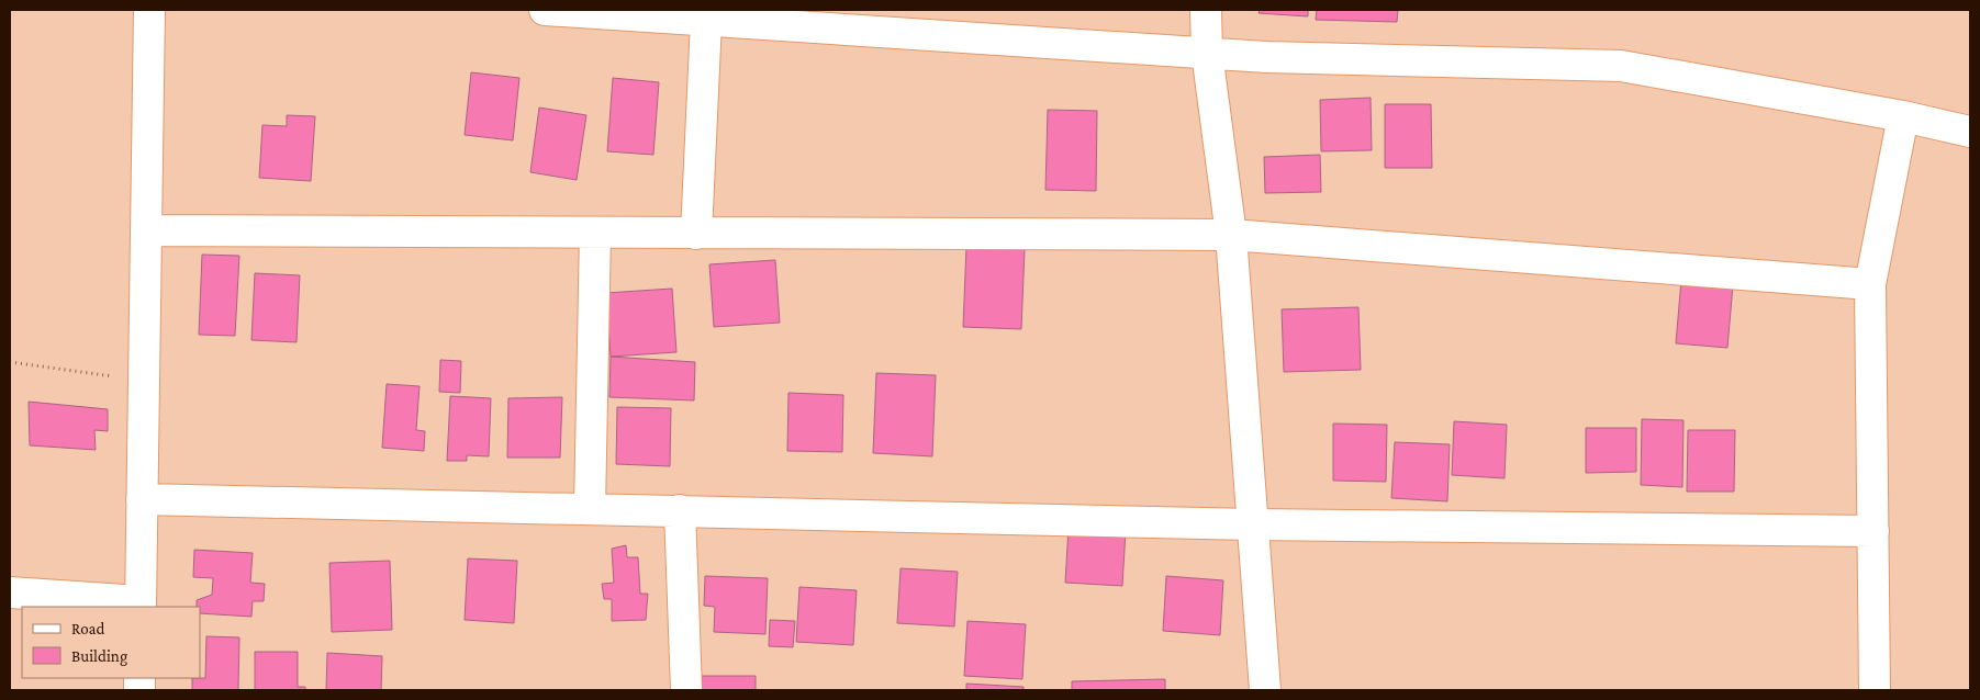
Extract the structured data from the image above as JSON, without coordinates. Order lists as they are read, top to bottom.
{
  "legend": ["Road", "Building"]
}
